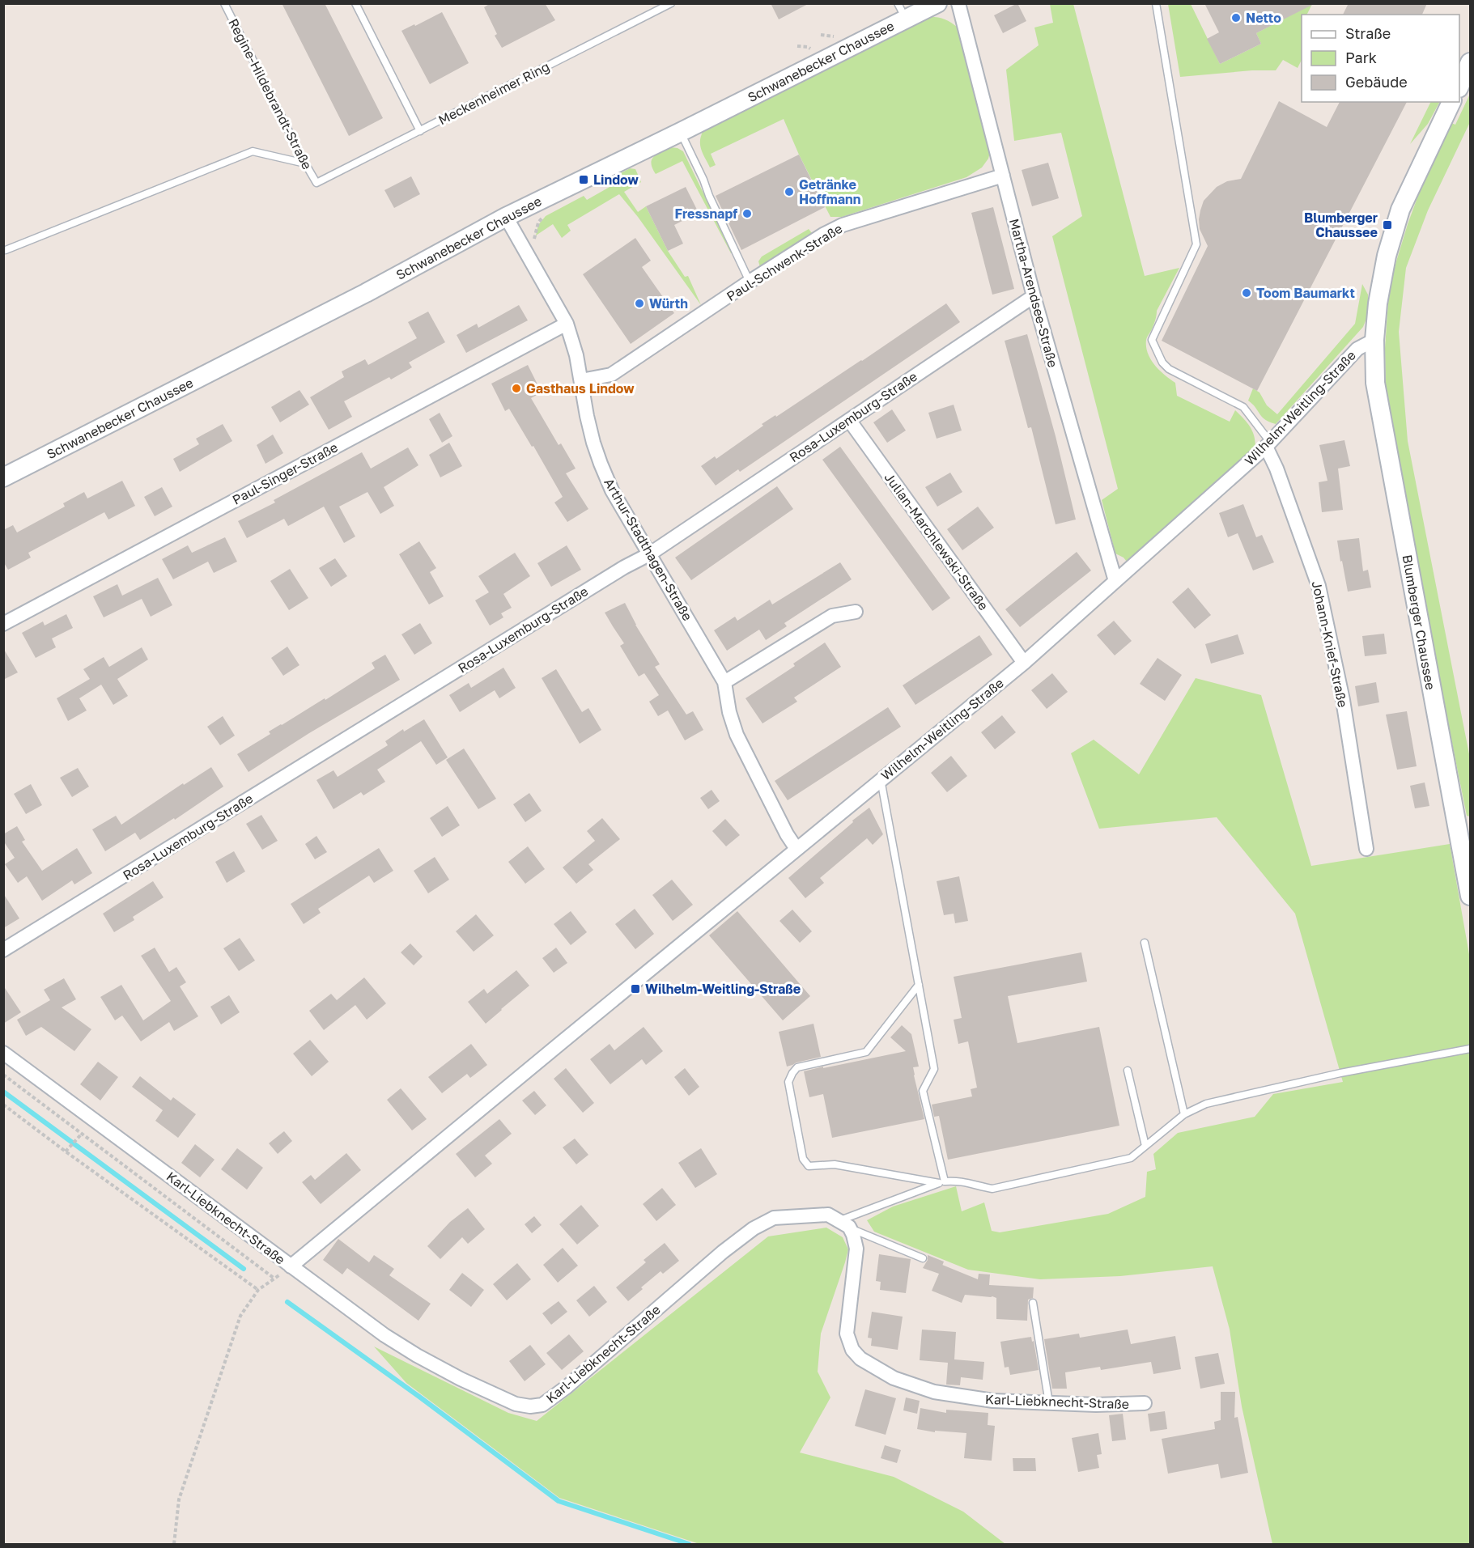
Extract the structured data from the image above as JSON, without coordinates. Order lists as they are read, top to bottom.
{
  "streets": {
    "main road": ["Schwanebecker Chaussee", "Blumberger Chaussee"],
    "street": [
      "Paul-Schwenk-Straße",
      "Martha-Arendsee-Straße",
      "Wilhelm-Weitling-Straße",
      "Rosa-Luxemburg-Straße",
      "Paul-Singer-Straße",
      "Julian-Marchlewski-Straße",
      "Arthur-Stadthagen-Straße",
      "Johann-Knief-Straße",
      "Karl-Liebknecht-Straße"
    ],
    "lane": ["Meckenheimer Ring", "Regine-Hildebrandt-Straße"]
  },
  "crossings": [
    ["Schwanebecker Chaussee", "Arthur-Stadthagen-Straße"],
    ["Meckenheimer Ring", "Regine-Hildebrandt-Straße"],
    ["Paul-Schwenk-Straße", "Martha-Arendsee-Straße"],
    ["Paul-Schwenk-Straße", "Arthur-Stadthagen-Straße"],
    ["Martha-Arendsee-Straße", "Wilhelm-Weitling-Straße"],
    ["Martha-Arendsee-Straße", "Rosa-Luxemburg-Straße"],
    ["Wilhelm-Weitling-Straße", "Julian-Marchlewski-Straße"],
    ["Wilhelm-Weitling-Straße", "Arthur-Stadthagen-Straße"],
    ["Wilhelm-Weitling-Straße", "Blumberger Chaussee"],
    ["Wilhelm-Weitling-Straße", "Johann-Knief-Straße"],
    ["Wilhelm-Weitling-Straße", "Karl-Liebknecht-Straße"],
    ["Rosa-Luxemburg-Straße", "Julian-Marchlewski-Straße"],
    ["Rosa-Luxemburg-Straße", "Arthur-Stadthagen-Straße"],
    ["Paul-Singer-Straße", "Arthur-Stadthagen-Straße"]
  ],
  "places": {
    "other": [
      "Netto",
      "Getränke Hoffmann",
      "Fressnapf",
      "Toom Baumarkt",
      "Würth",
      "Gasthaus Lindow"
    ],
    "transit": ["Lindow", "Blumberger Chaussee", "Wilhelm-Weitling-Straße"]
  },
  "legend": ["Straße", "Park", "Gebäude"]
}
